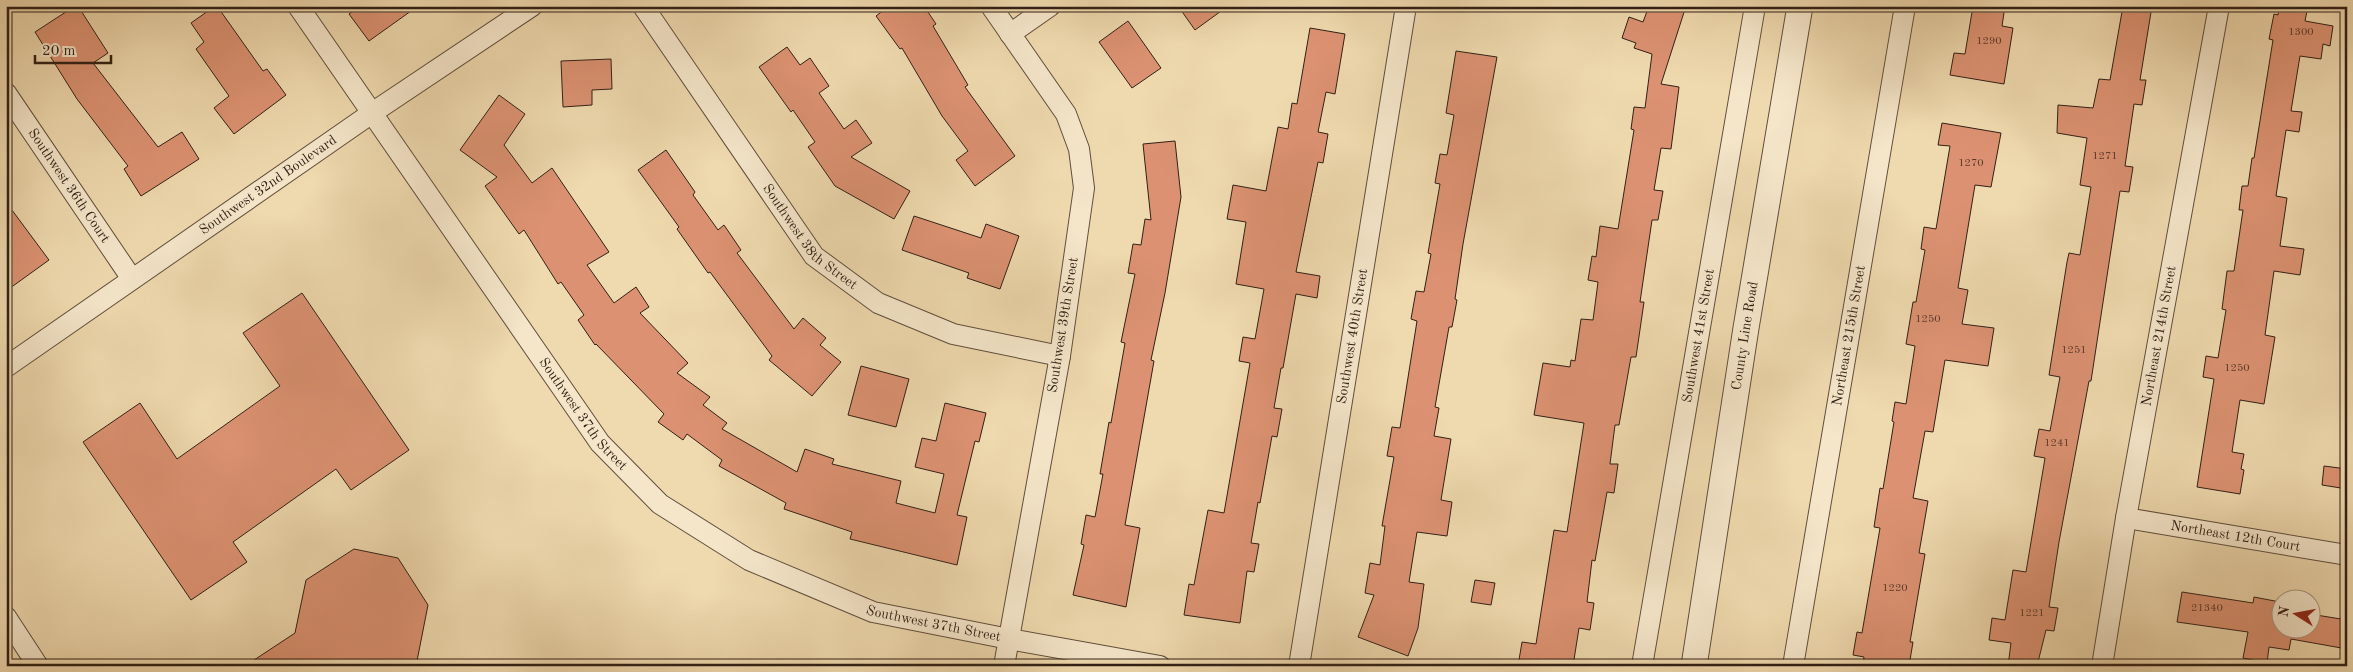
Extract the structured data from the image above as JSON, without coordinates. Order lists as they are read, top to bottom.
{
  "streets": {
    "street": [
      "Southwest 32nd Boulevard",
      "Southwest 36th Court",
      "Southwest 38th Street",
      "Southwest 39th Street",
      "Southwest 40th Street",
      "Southwest 41st Street",
      "County Line Road",
      "Northeast 215th Street",
      "Northeast 214th Street",
      "Southwest 37th Street",
      "Northeast 12th Court"
    ]
  },
  "crossings": [
    ["Southwest 32nd Boulevard", "Southwest 36th Court"],
    ["Southwest 32nd Boulevard", "Southwest 37th Street"],
    ["Southwest 38th Street", "Southwest 39th Street"],
    ["Southwest 39th Street", "Southwest 37th Street"],
    ["Northeast 214th Street", "Northeast 12th Court"]
  ],
  "house_numbers": [
    "1300",
    "1290",
    "1271",
    "1270",
    "1250",
    "1251",
    "1250",
    "1241",
    "1220",
    "21340",
    "1221"
  ],
  "scale_bar": "20 m",
  "north": "left"
}
